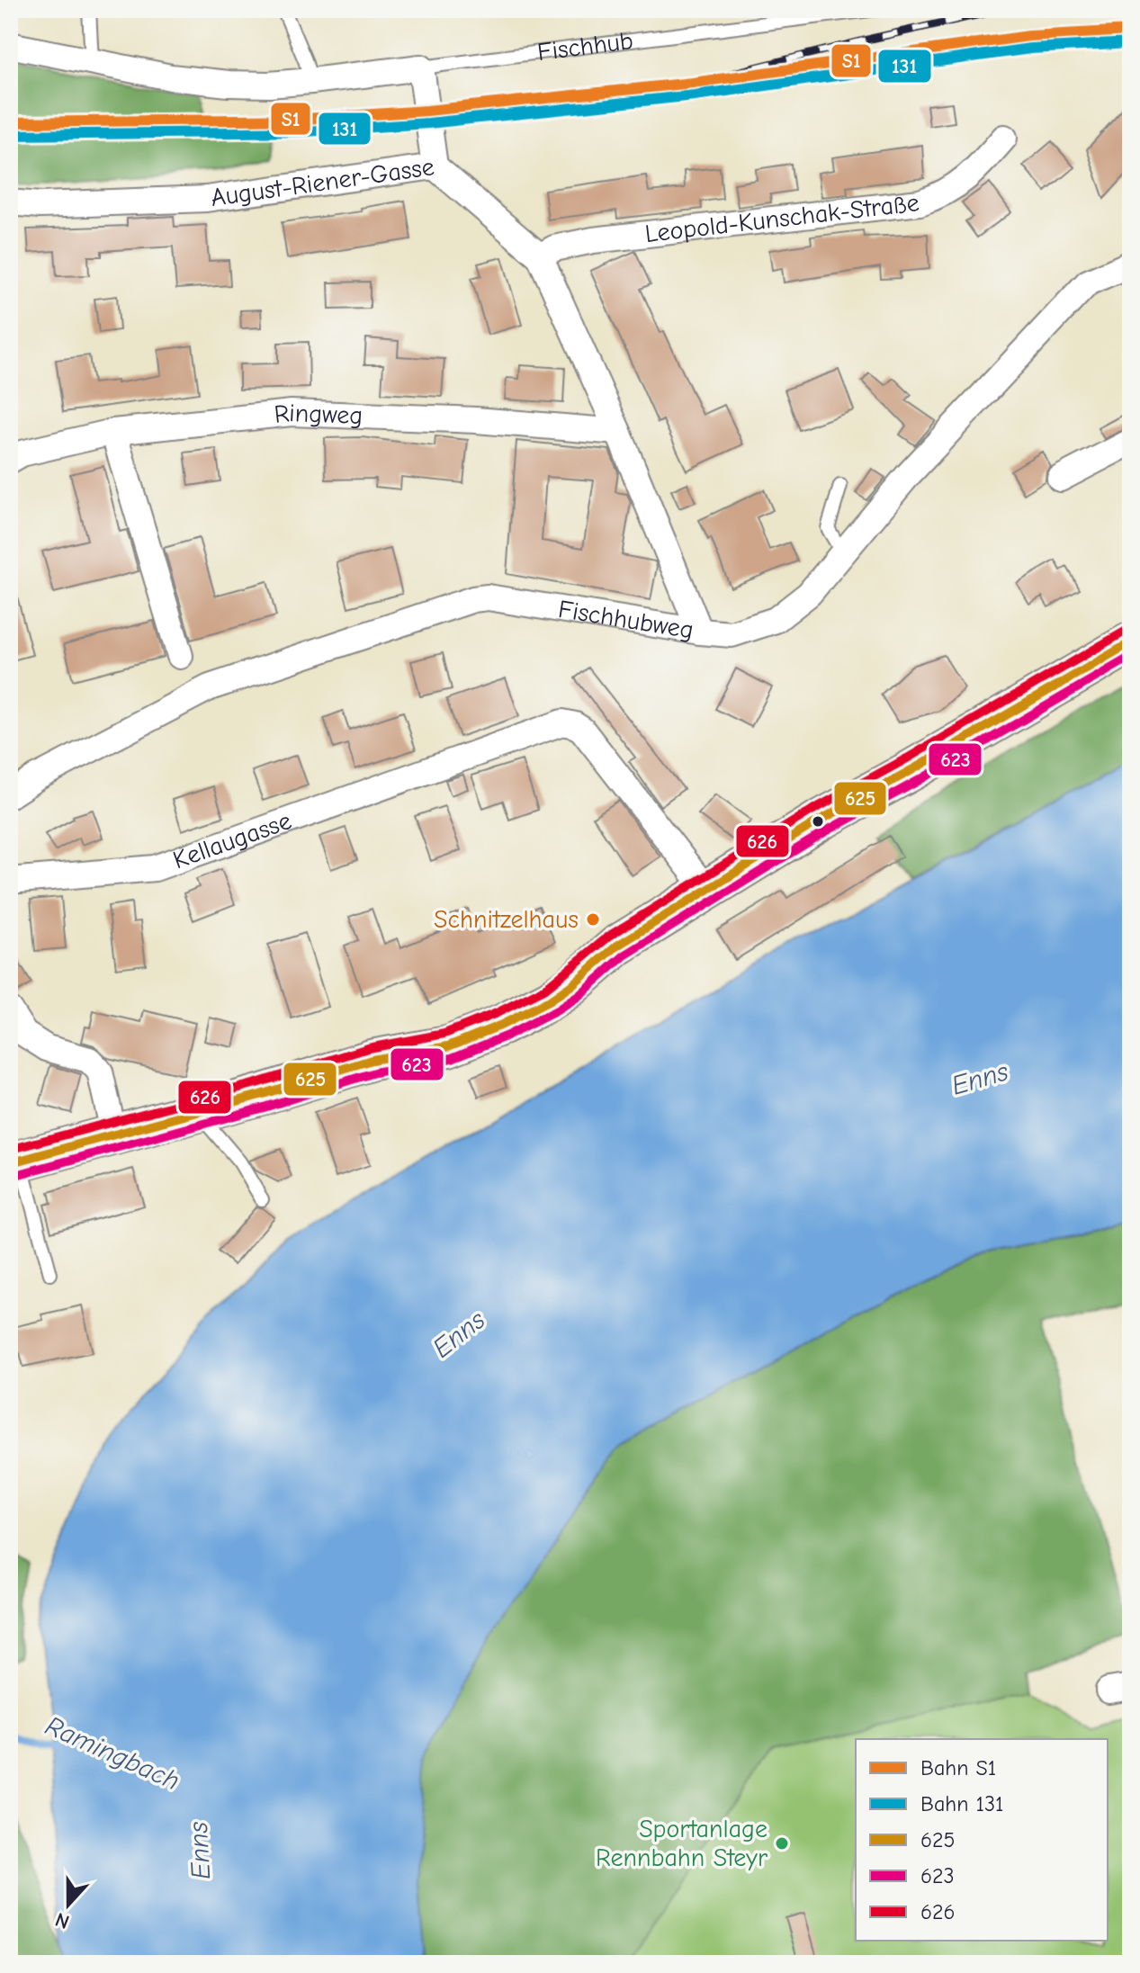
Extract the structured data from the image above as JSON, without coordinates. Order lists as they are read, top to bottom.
{
  "streets": {
    "street": [
      "Fischhub",
      "August-Riener-Gasse",
      "Leopold-Kunschak-Straße",
      "Ringweg",
      "Fischhubweg",
      "Kellaugasse"
    ]
  },
  "crossings": [
    ["August-Riener-Gasse", "Leopold-Kunschak-Straße"],
    ["August-Riener-Gasse", "Ringweg"],
    ["August-Riener-Gasse", "Fischhubweg"]
  ],
  "water": ["Enns", "Ramingbach"],
  "places": ["Schnitzelhaus", "Sportanlage Rennbahn Steyr"],
  "lines": [
    "rail line S1",
    "rail line 131",
    "transit line 626",
    "transit line 625",
    "transit line 623"
  ],
  "legend": [
    "Bahn S1",
    "Bahn 131",
    "625",
    "623",
    "626"
  ],
  "north": "bottom"
}
